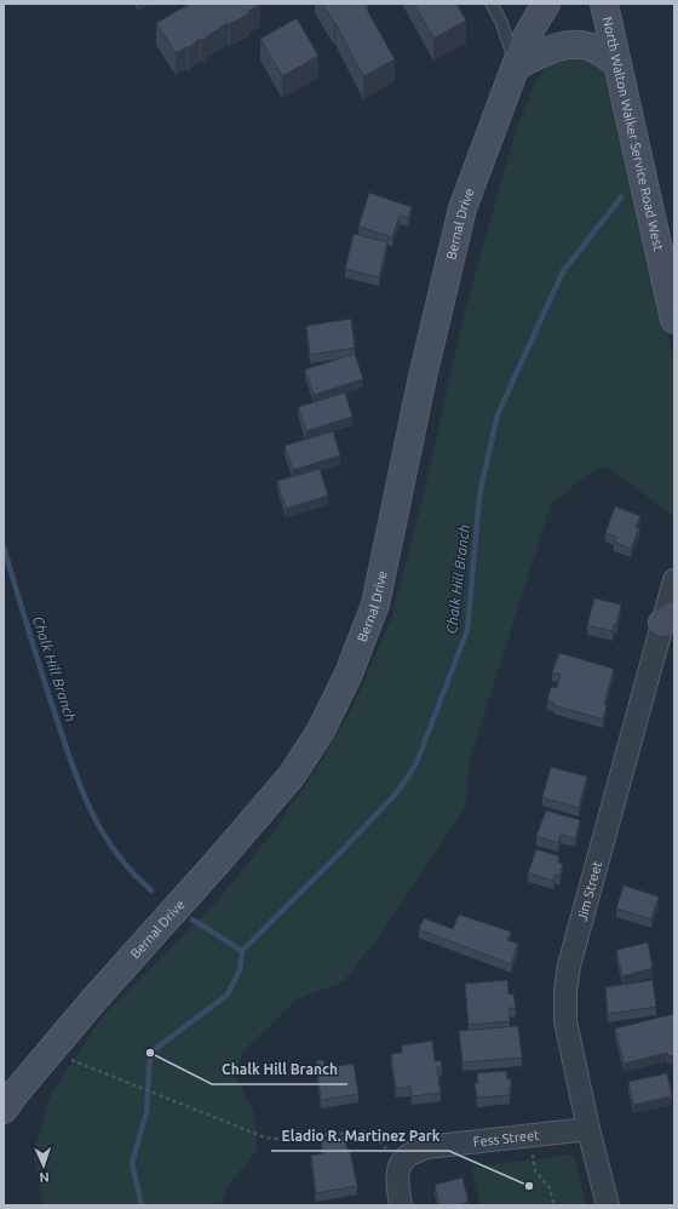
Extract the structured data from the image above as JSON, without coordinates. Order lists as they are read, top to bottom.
{
  "streets": {
    "street": [
      "North Walton Walker Service Road West",
      "Bernal Drive",
      "Jim Street",
      "Fess Street"
    ]
  },
  "crossings": [
    ["Jim Street", "Fess Street"]
  ],
  "water": ["Chalk Hill Branch"],
  "places": ["Chalk Hill Branch", "Eladio R. Martinez Park"],
  "north": "bottom"
}
